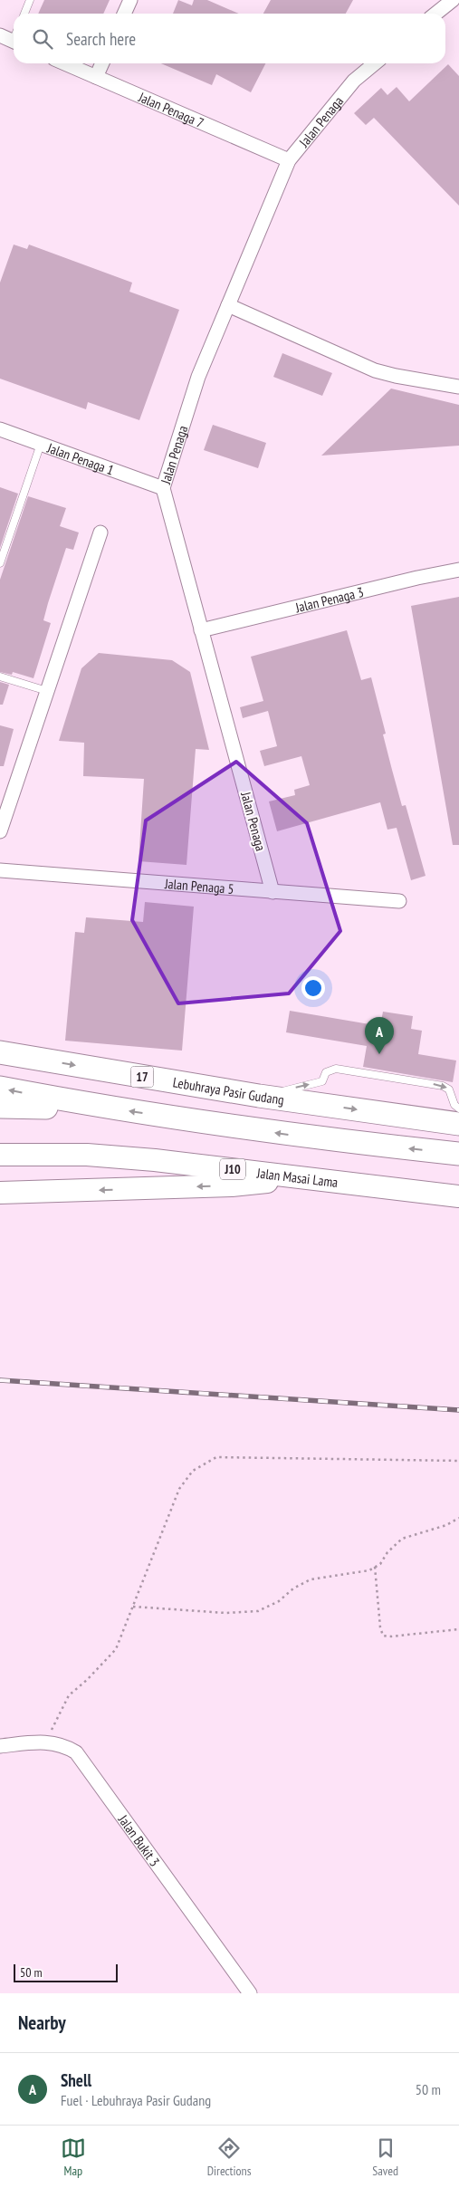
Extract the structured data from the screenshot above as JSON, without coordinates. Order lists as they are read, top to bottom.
{
  "streets": {
    "highway": ["17", "Lebuhraya Pasir Gudang"],
    "main road": ["J10", "Jalan Masai Lama"],
    "street": [
      "Jalan Penaga 7",
      "Jalan Penaga",
      "Jalan Penaga 1",
      "Jalan Penaga 3",
      "Jalan Penaga 5",
      "Jalan Bukit 3"
    ]
  },
  "crossings": [
    ["Jalan Penaga 7", "Jalan Penaga"],
    ["Jalan Penaga", "Jalan Penaga 1"],
    ["Jalan Penaga", "Jalan Penaga 3"],
    ["Jalan Penaga", "Jalan Penaga 5"]
  ],
  "scale_bar": "50 m",
  "page": {
    "search": "Search here",
    "pins": "A",
    "scale": "50 m",
    "heading": "Nearby",
    "list": [
      {
        "mark": "A",
        "name": "Shell",
        "note": "Fuel · Lebuhraya Pasir Gudang",
        "value": "50 m"
      }
    ],
    "nav": ["Map", "Directions", "Saved"]
  }
}
